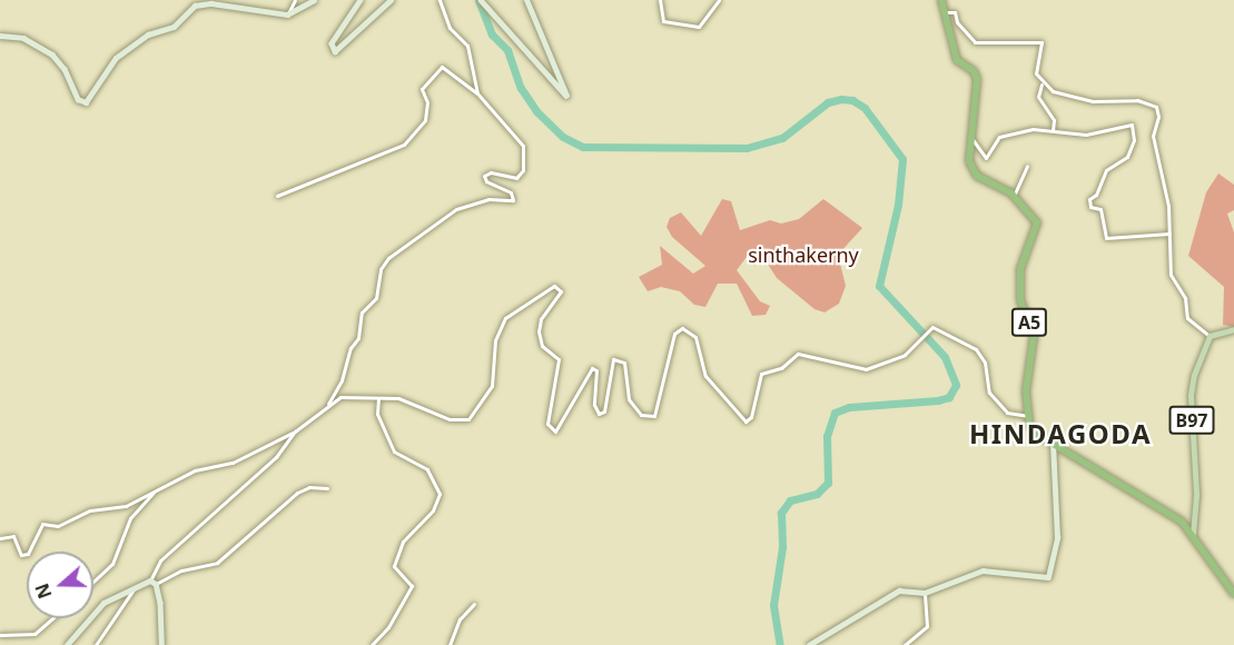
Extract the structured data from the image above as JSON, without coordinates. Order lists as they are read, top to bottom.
{
  "streets": {
    "highway": ["A5"],
    "main road": ["B97"]
  },
  "districts": ["HINDAGODA"],
  "parks": ["sinthakerny"],
  "north": "left"
}
